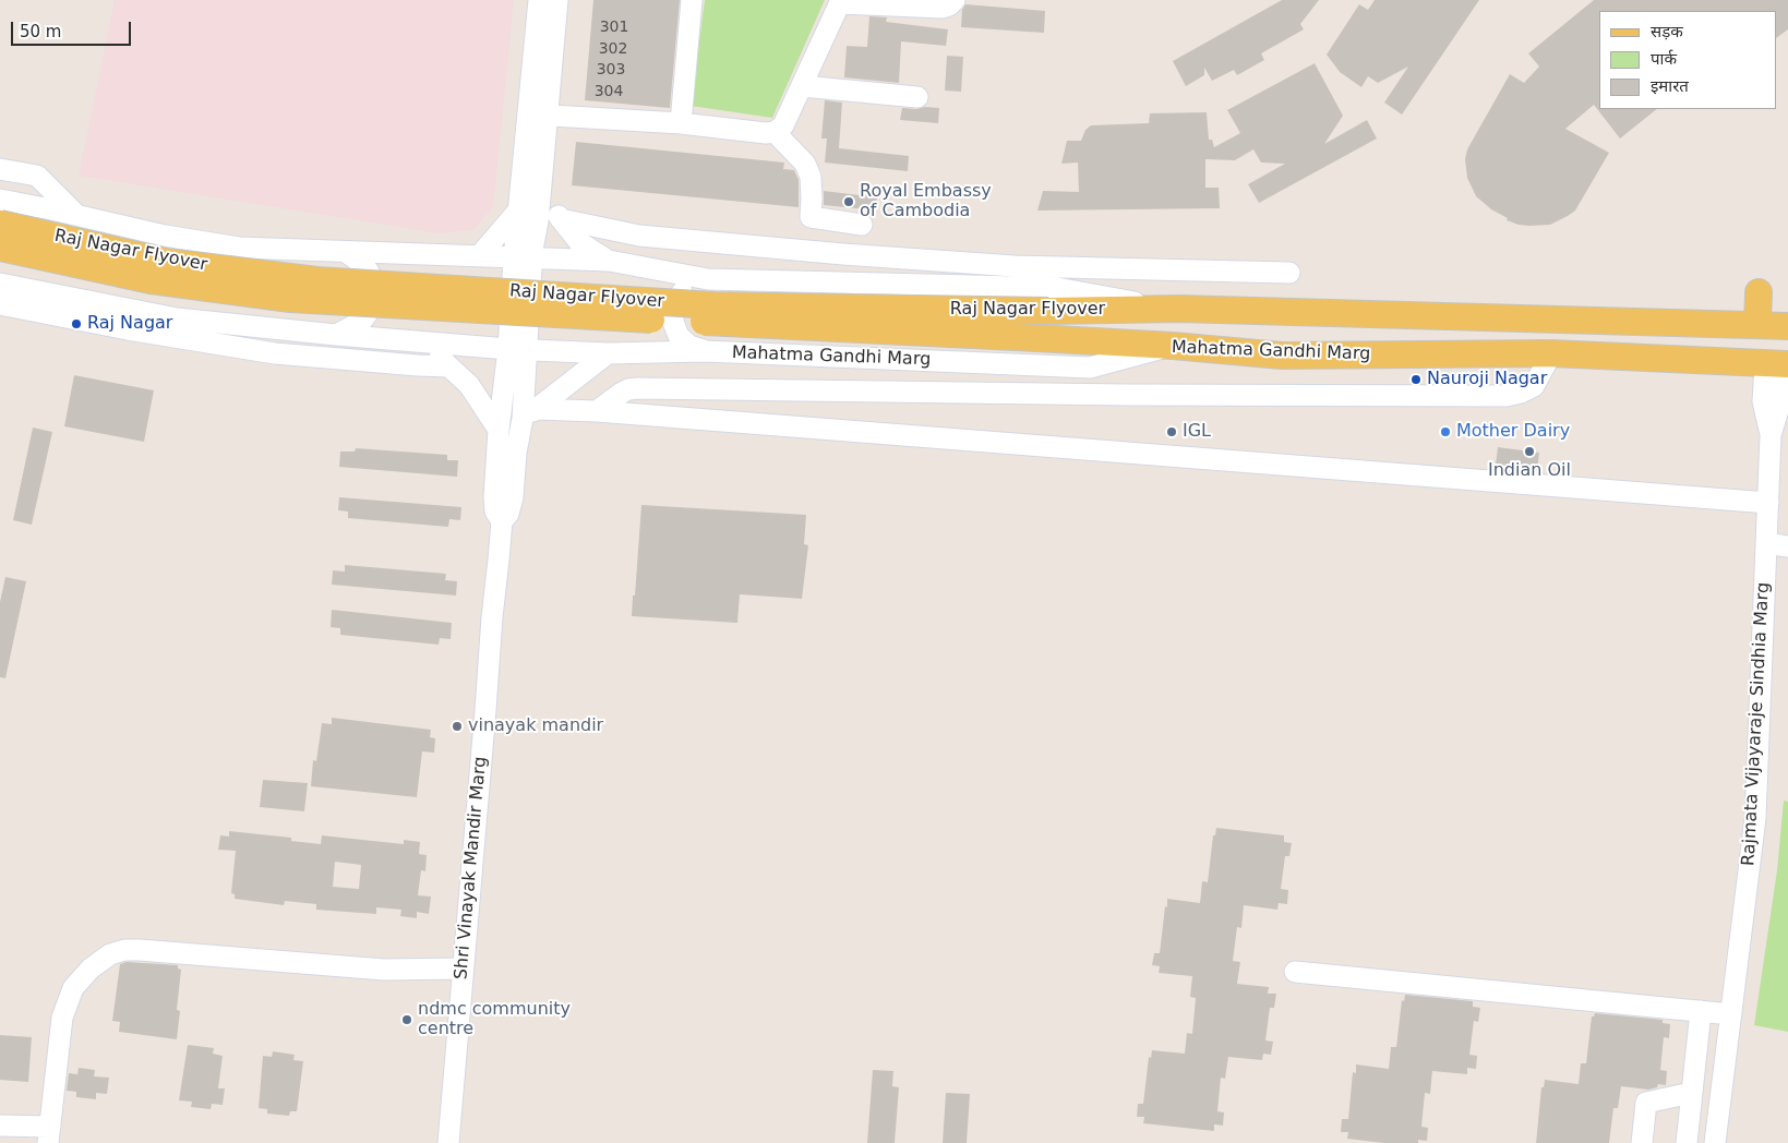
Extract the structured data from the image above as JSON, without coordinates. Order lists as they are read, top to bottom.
{
  "streets": {
    "main road": ["Raj Nagar Flyover", "Mahatma Gandhi Marg"],
    "street": ["Rajmata Vijayaraje Sindhia Marg", "Shri Vinayak Mandir Marg"]
  },
  "crossings": [
    ["Raj Nagar Flyover", "Mahatma Gandhi Marg"],
    ["Mahatma Gandhi Marg", "Rajmata Vijayaraje Sindhia Marg"]
  ],
  "places": [
    "Royal Embassy of Cambodia",
    "Raj Nagar",
    "Nauroji Nagar",
    "IGL",
    "Mother Dairy",
    "Indian Oil",
    "vinayak mandir",
    "ndmc community centre"
  ],
  "house_numbers": [
    "301",
    "302",
    "303",
    "304"
  ],
  "legend": ["सड़क", "पार्क", "इमारत"],
  "scale_bar": "50 m"
}
